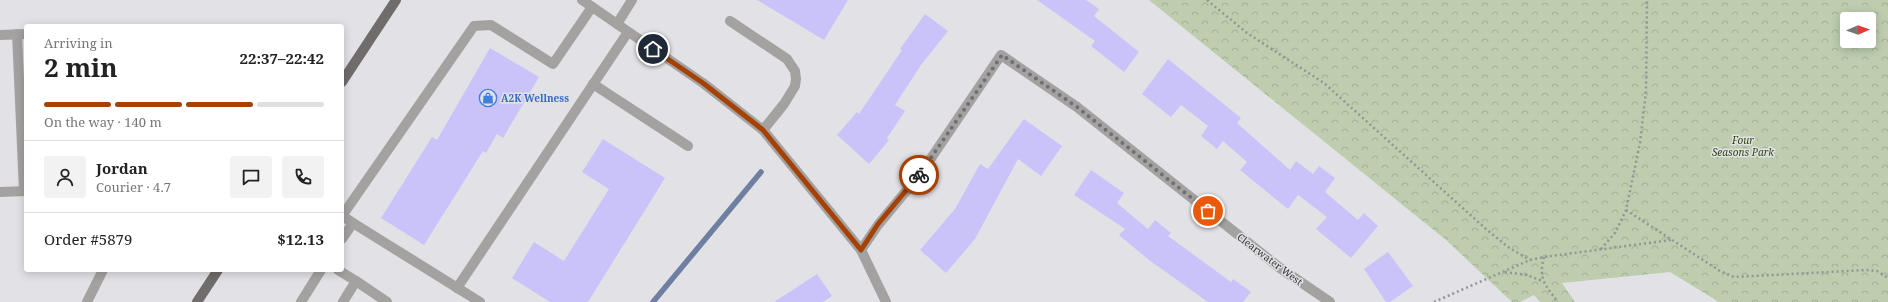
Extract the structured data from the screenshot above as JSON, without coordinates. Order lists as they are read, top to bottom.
{
  "streets": {
    "street": ["Clearwater West"]
  },
  "parks": ["Four Seasons Park"],
  "places": {
    "shop": ["A2K Wellness"]
  },
  "north": "right",
  "page": {
    "heading": ["2 min", "Arriving in", "22:37–22:42"],
    "panel": [
      "Jordan",
      "Courier · 4.7",
      "Order #5879",
      "$12.13"
    ],
    "bar": "On the way · 140 m"
  }
}
